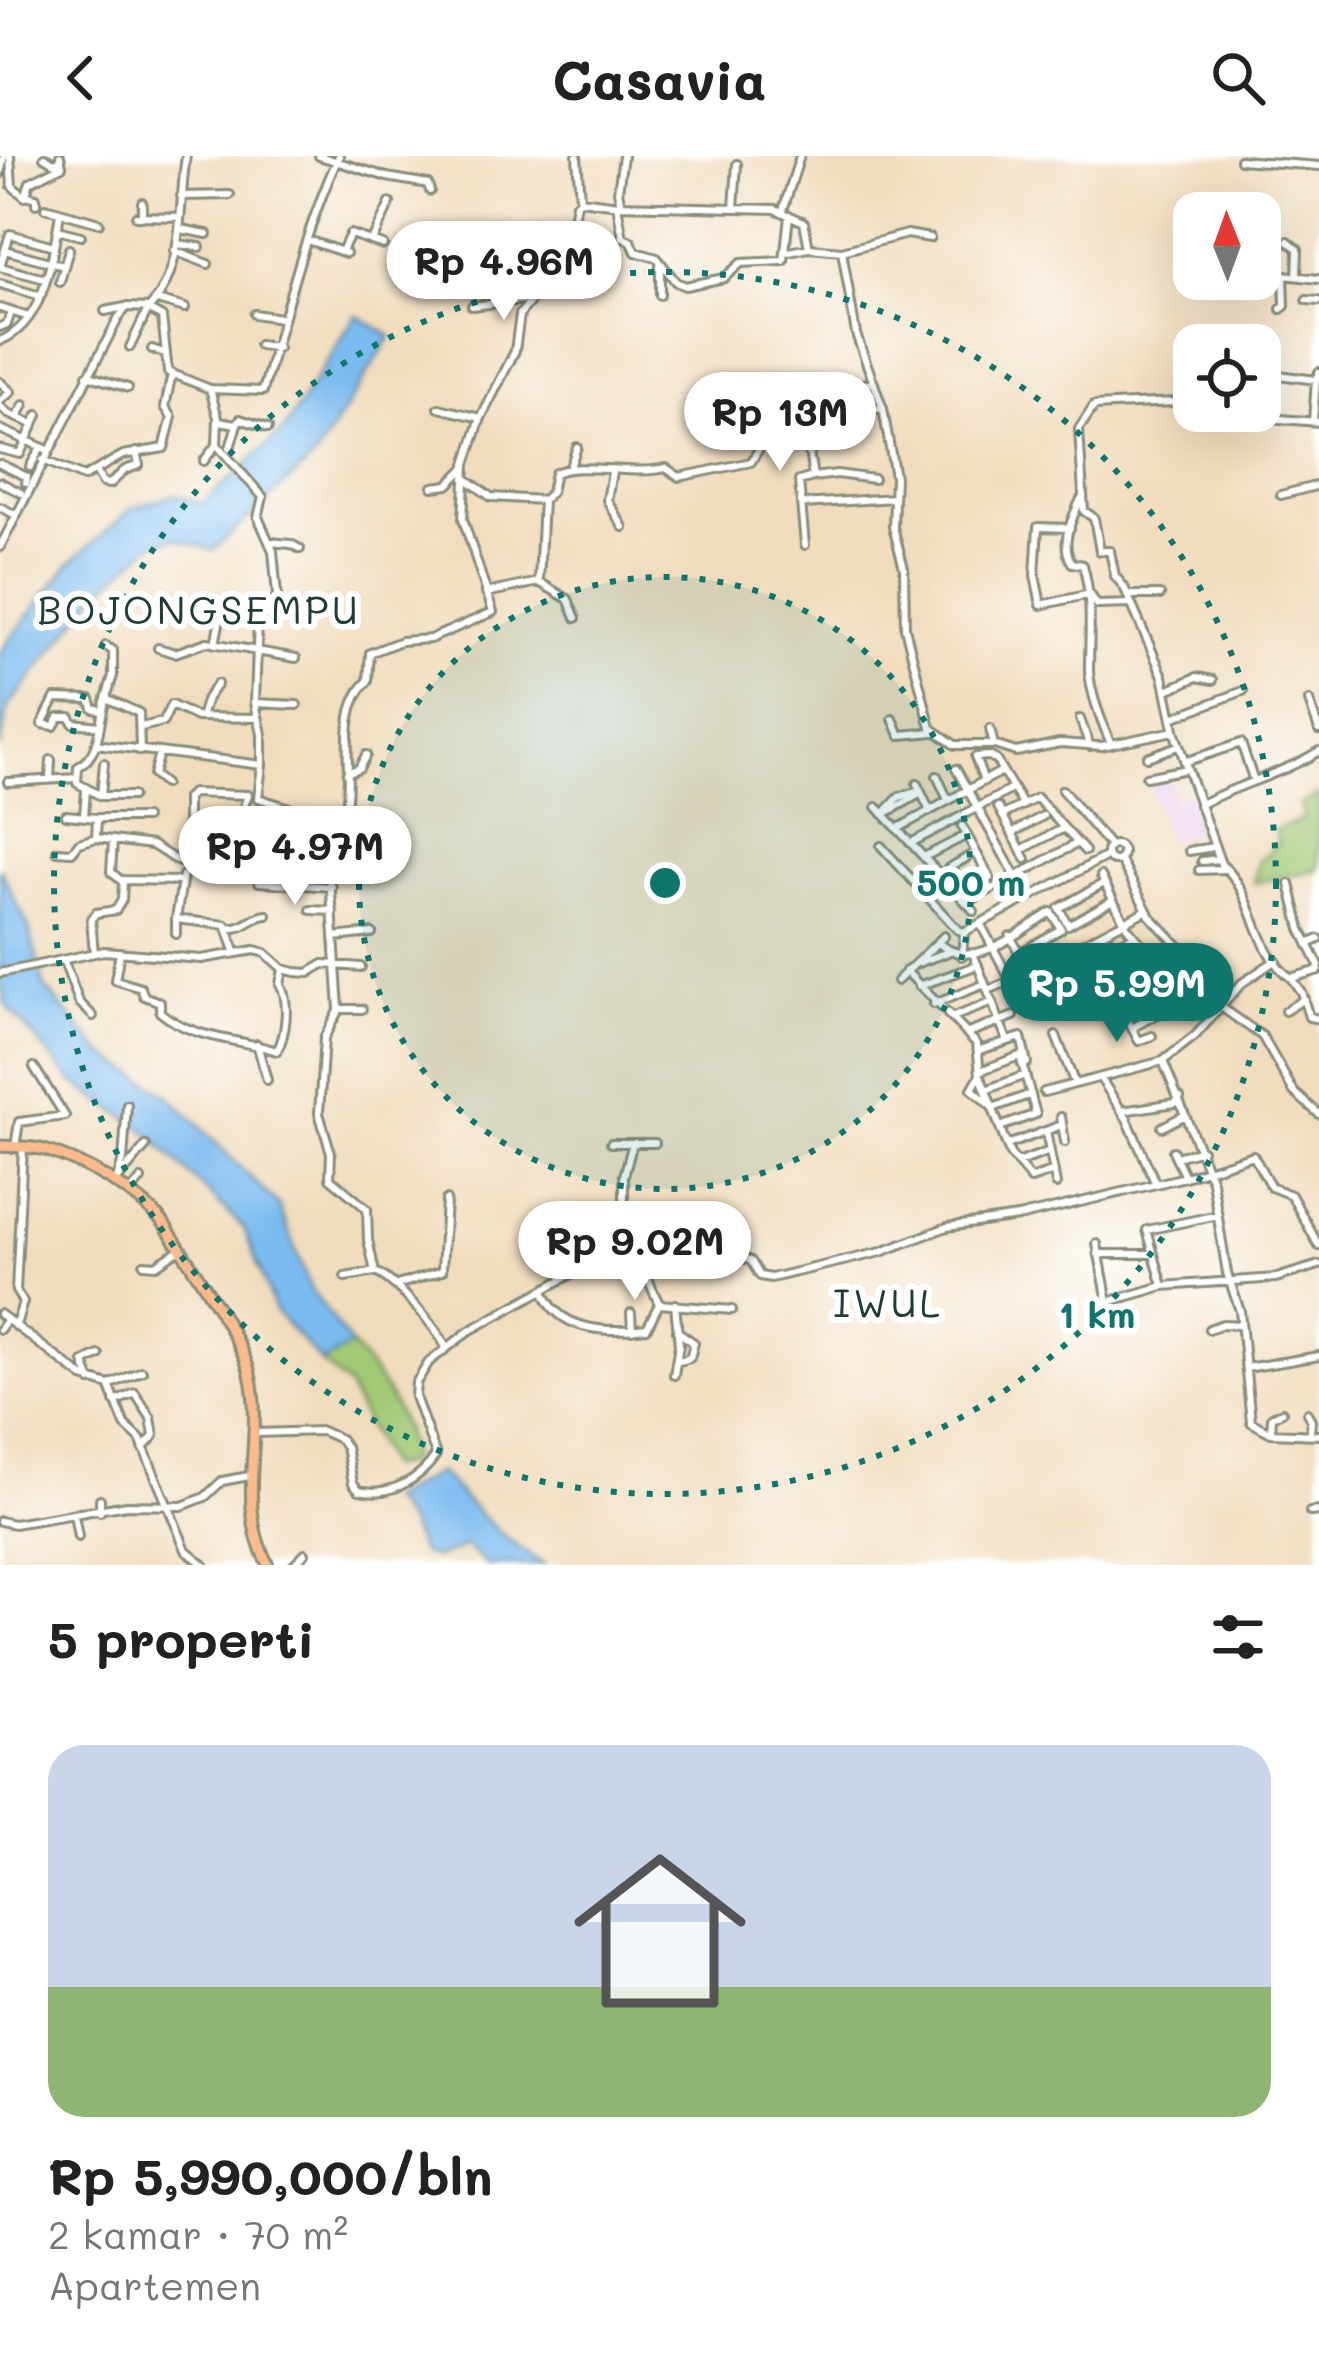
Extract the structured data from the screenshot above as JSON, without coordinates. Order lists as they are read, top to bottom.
{
  "districts": ["BOJONGSEMPU", "IWUL"],
  "north": "top",
  "page": {
    "header": "Casavia",
    "price": [
      "Rp 4.96M",
      "Rp 13M",
      "Rp 4.97M",
      "Rp 5.99M",
      "Rp 9.02M"
    ],
    "heading": "5 properti",
    "list": [
      {
        "name": "Rp 5,990,000/bln",
        "note": "2 kamar · 70 m² · Apartemen"
      }
    ]
  },
  "rings": ["500 m", "1 km"]
}
